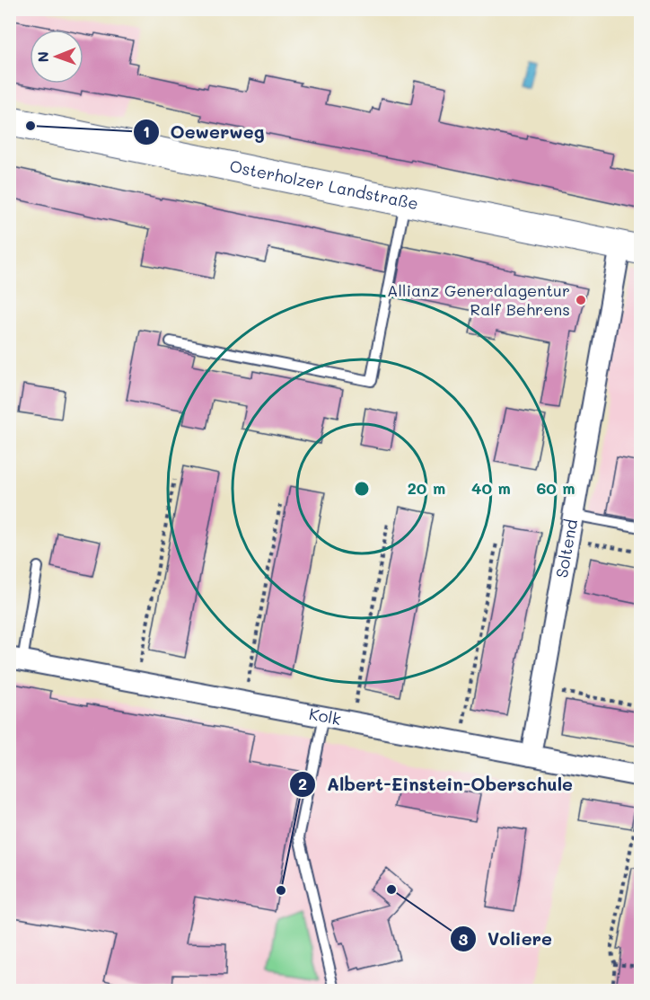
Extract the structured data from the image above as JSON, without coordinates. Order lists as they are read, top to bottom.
{
  "streets": {
    "main road": ["Osterholzer Landstraße"],
    "street": ["Soltend", "Kolk"]
  },
  "crossings": [
    ["Osterholzer Landstraße", "Soltend"],
    ["Soltend", "Kolk"]
  ],
  "places": [
    "Oewerweg",
    "Allianz Generalagentur Ralf Behrens",
    "Voliere",
    "Albert-Einstein-Oberschule"
  ],
  "north": "left",
  "rings": ["20 m", "40 m", "60 m"]
}
